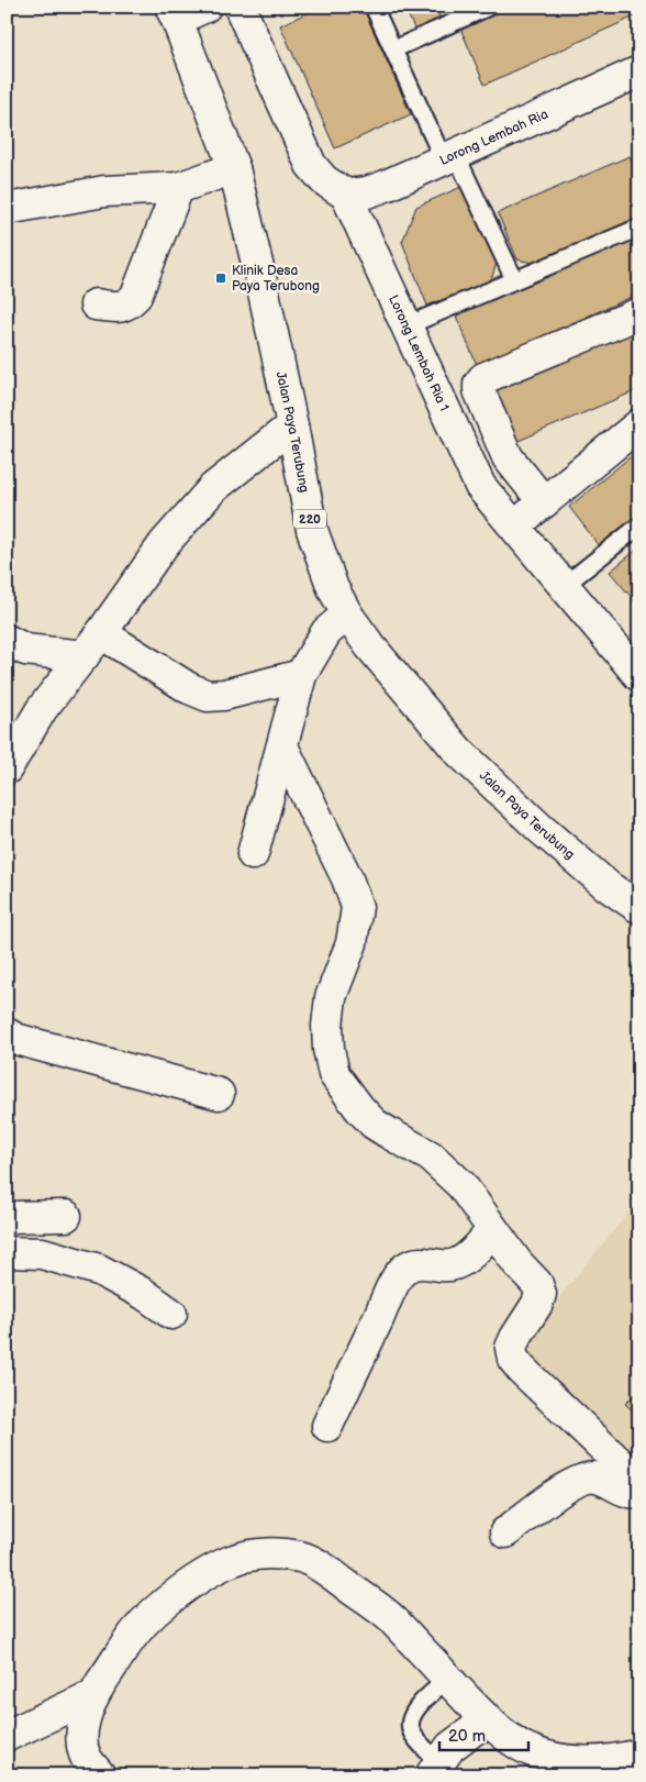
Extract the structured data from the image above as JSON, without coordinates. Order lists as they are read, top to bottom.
{
  "streets": {
    "street": [
      "Lorong Lembah Ria",
      "Lorong Lembah Ria 1",
      "Jalan Paya Terubung",
      "220"
    ]
  },
  "crossings": [
    ["Lorong Lembah Ria", "Lorong Lembah Ria 1"]
  ],
  "places": {
    "transit": ["Klinik Desa Paya Terubong"]
  },
  "scale_bar": "20 m"
}
